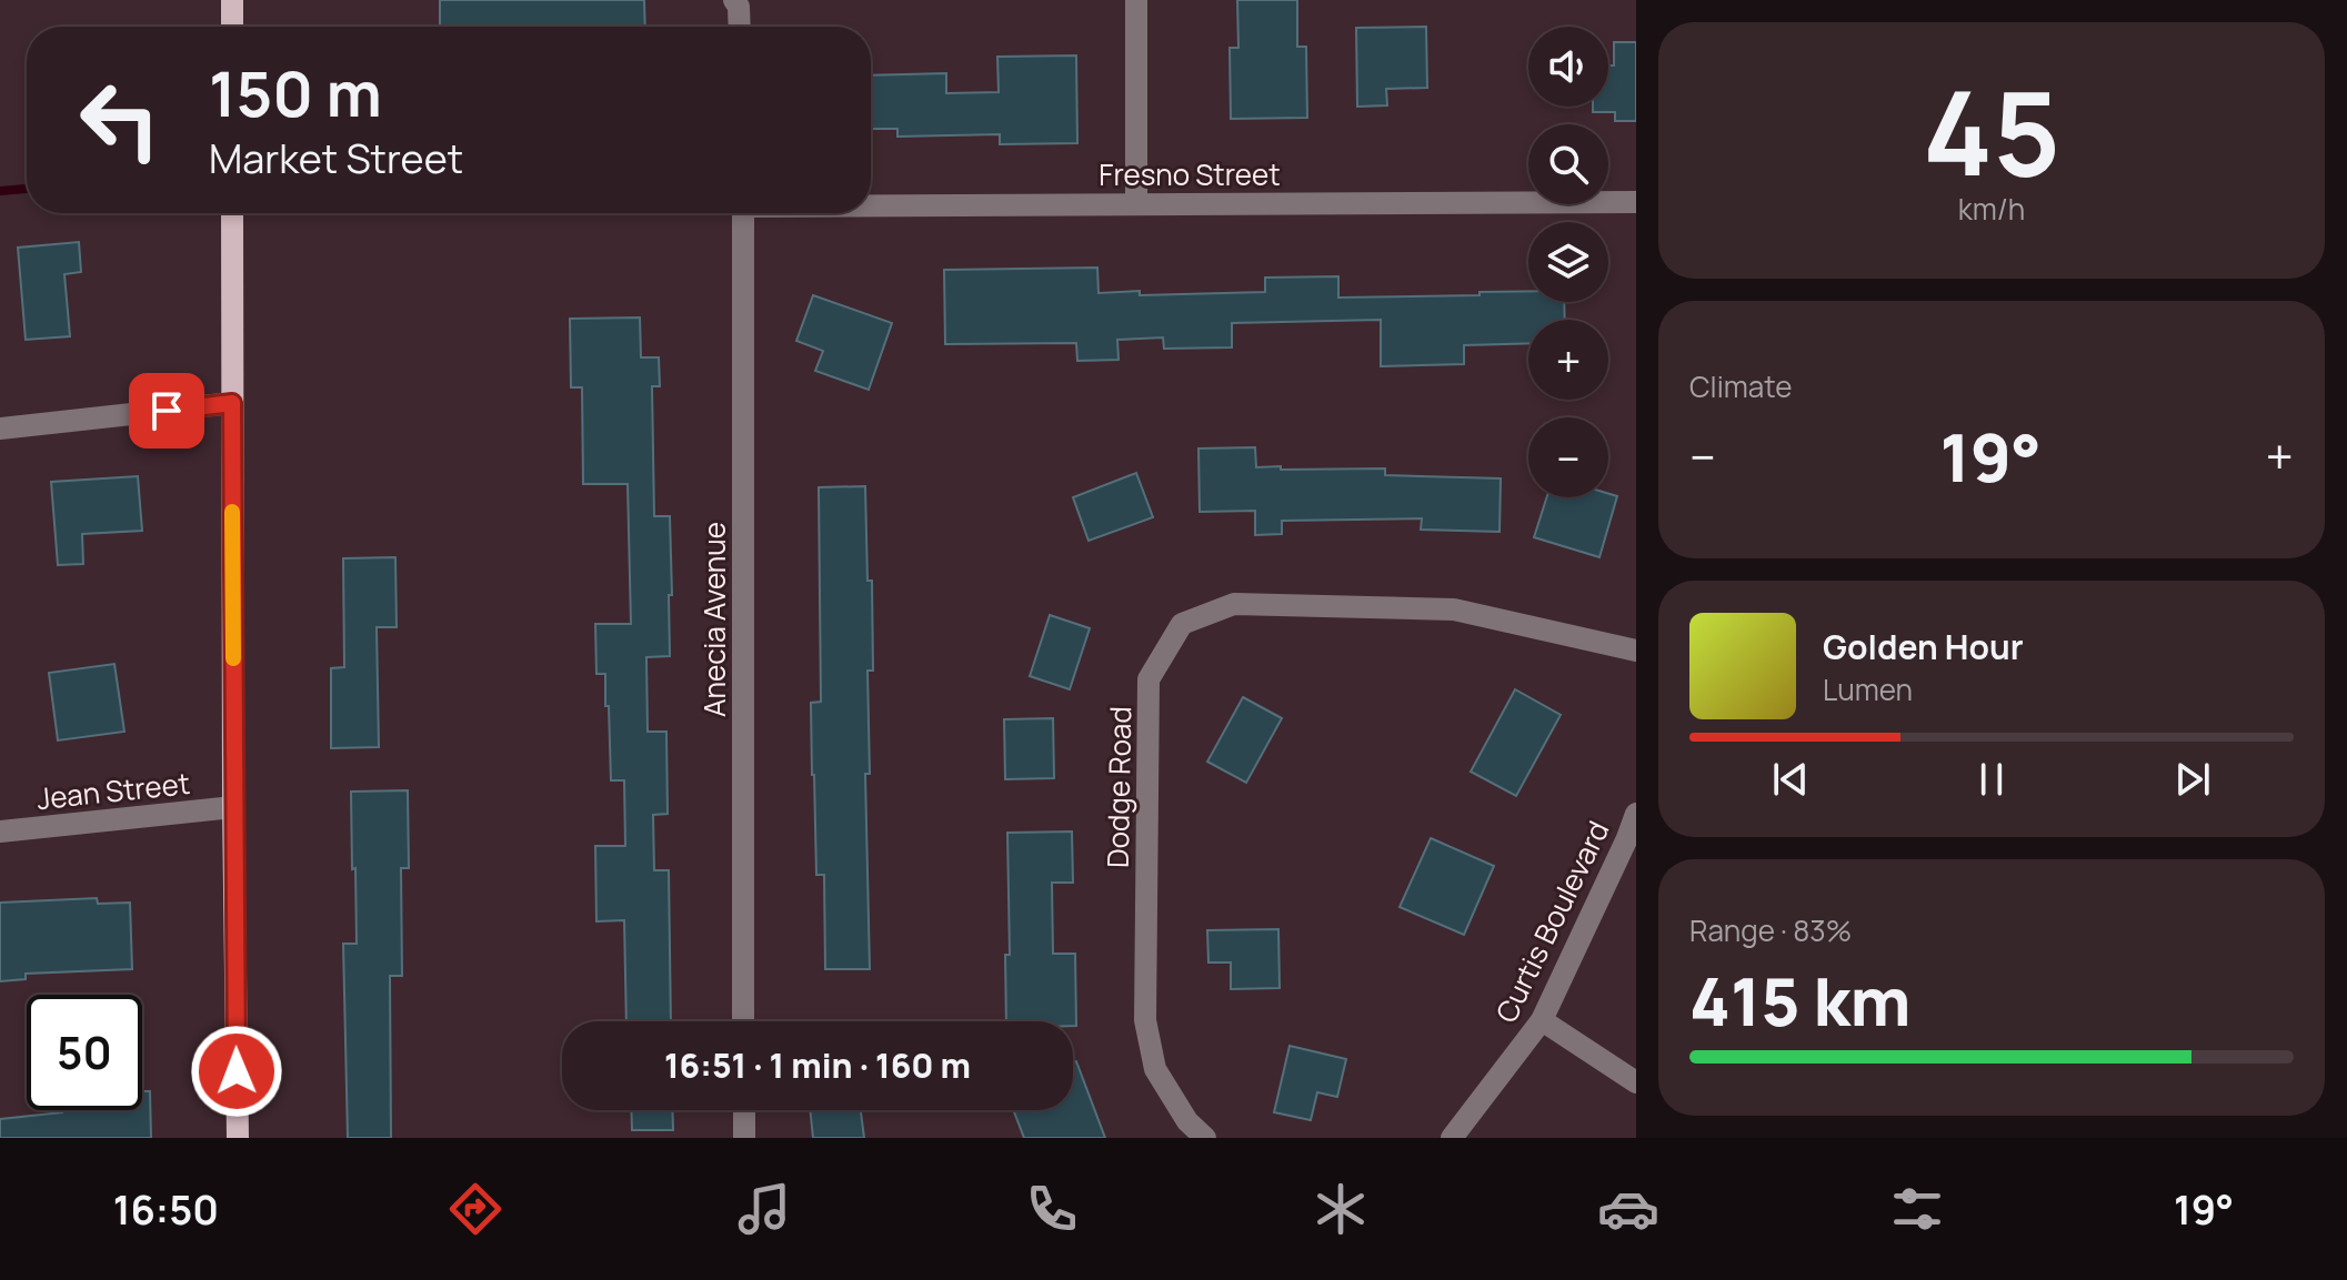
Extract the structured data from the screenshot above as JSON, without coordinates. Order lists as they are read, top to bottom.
{
  "streets": {
    "street": [
      "Fresno Street",
      "Anecia Avenue",
      "Dodge Road",
      "Jean Street",
      "Curtis Boulevard"
    ]
  },
  "page": {
    "tile": [
      ["45", "km/h"],
      "Climate",
      ["Range · 83%", "415 km"]
    ],
    "map_buttons": ["+", "−"],
    "turn": ["150 m", "Market Street"],
    "heat": ["−", "19°", "+"],
    "song": ["Golden Hour", "Lumen"],
    "limit": "50",
    "trip": "16:51 · 1 min · 160 m",
    "tabs": ["16:50", "19°"]
  }
}
